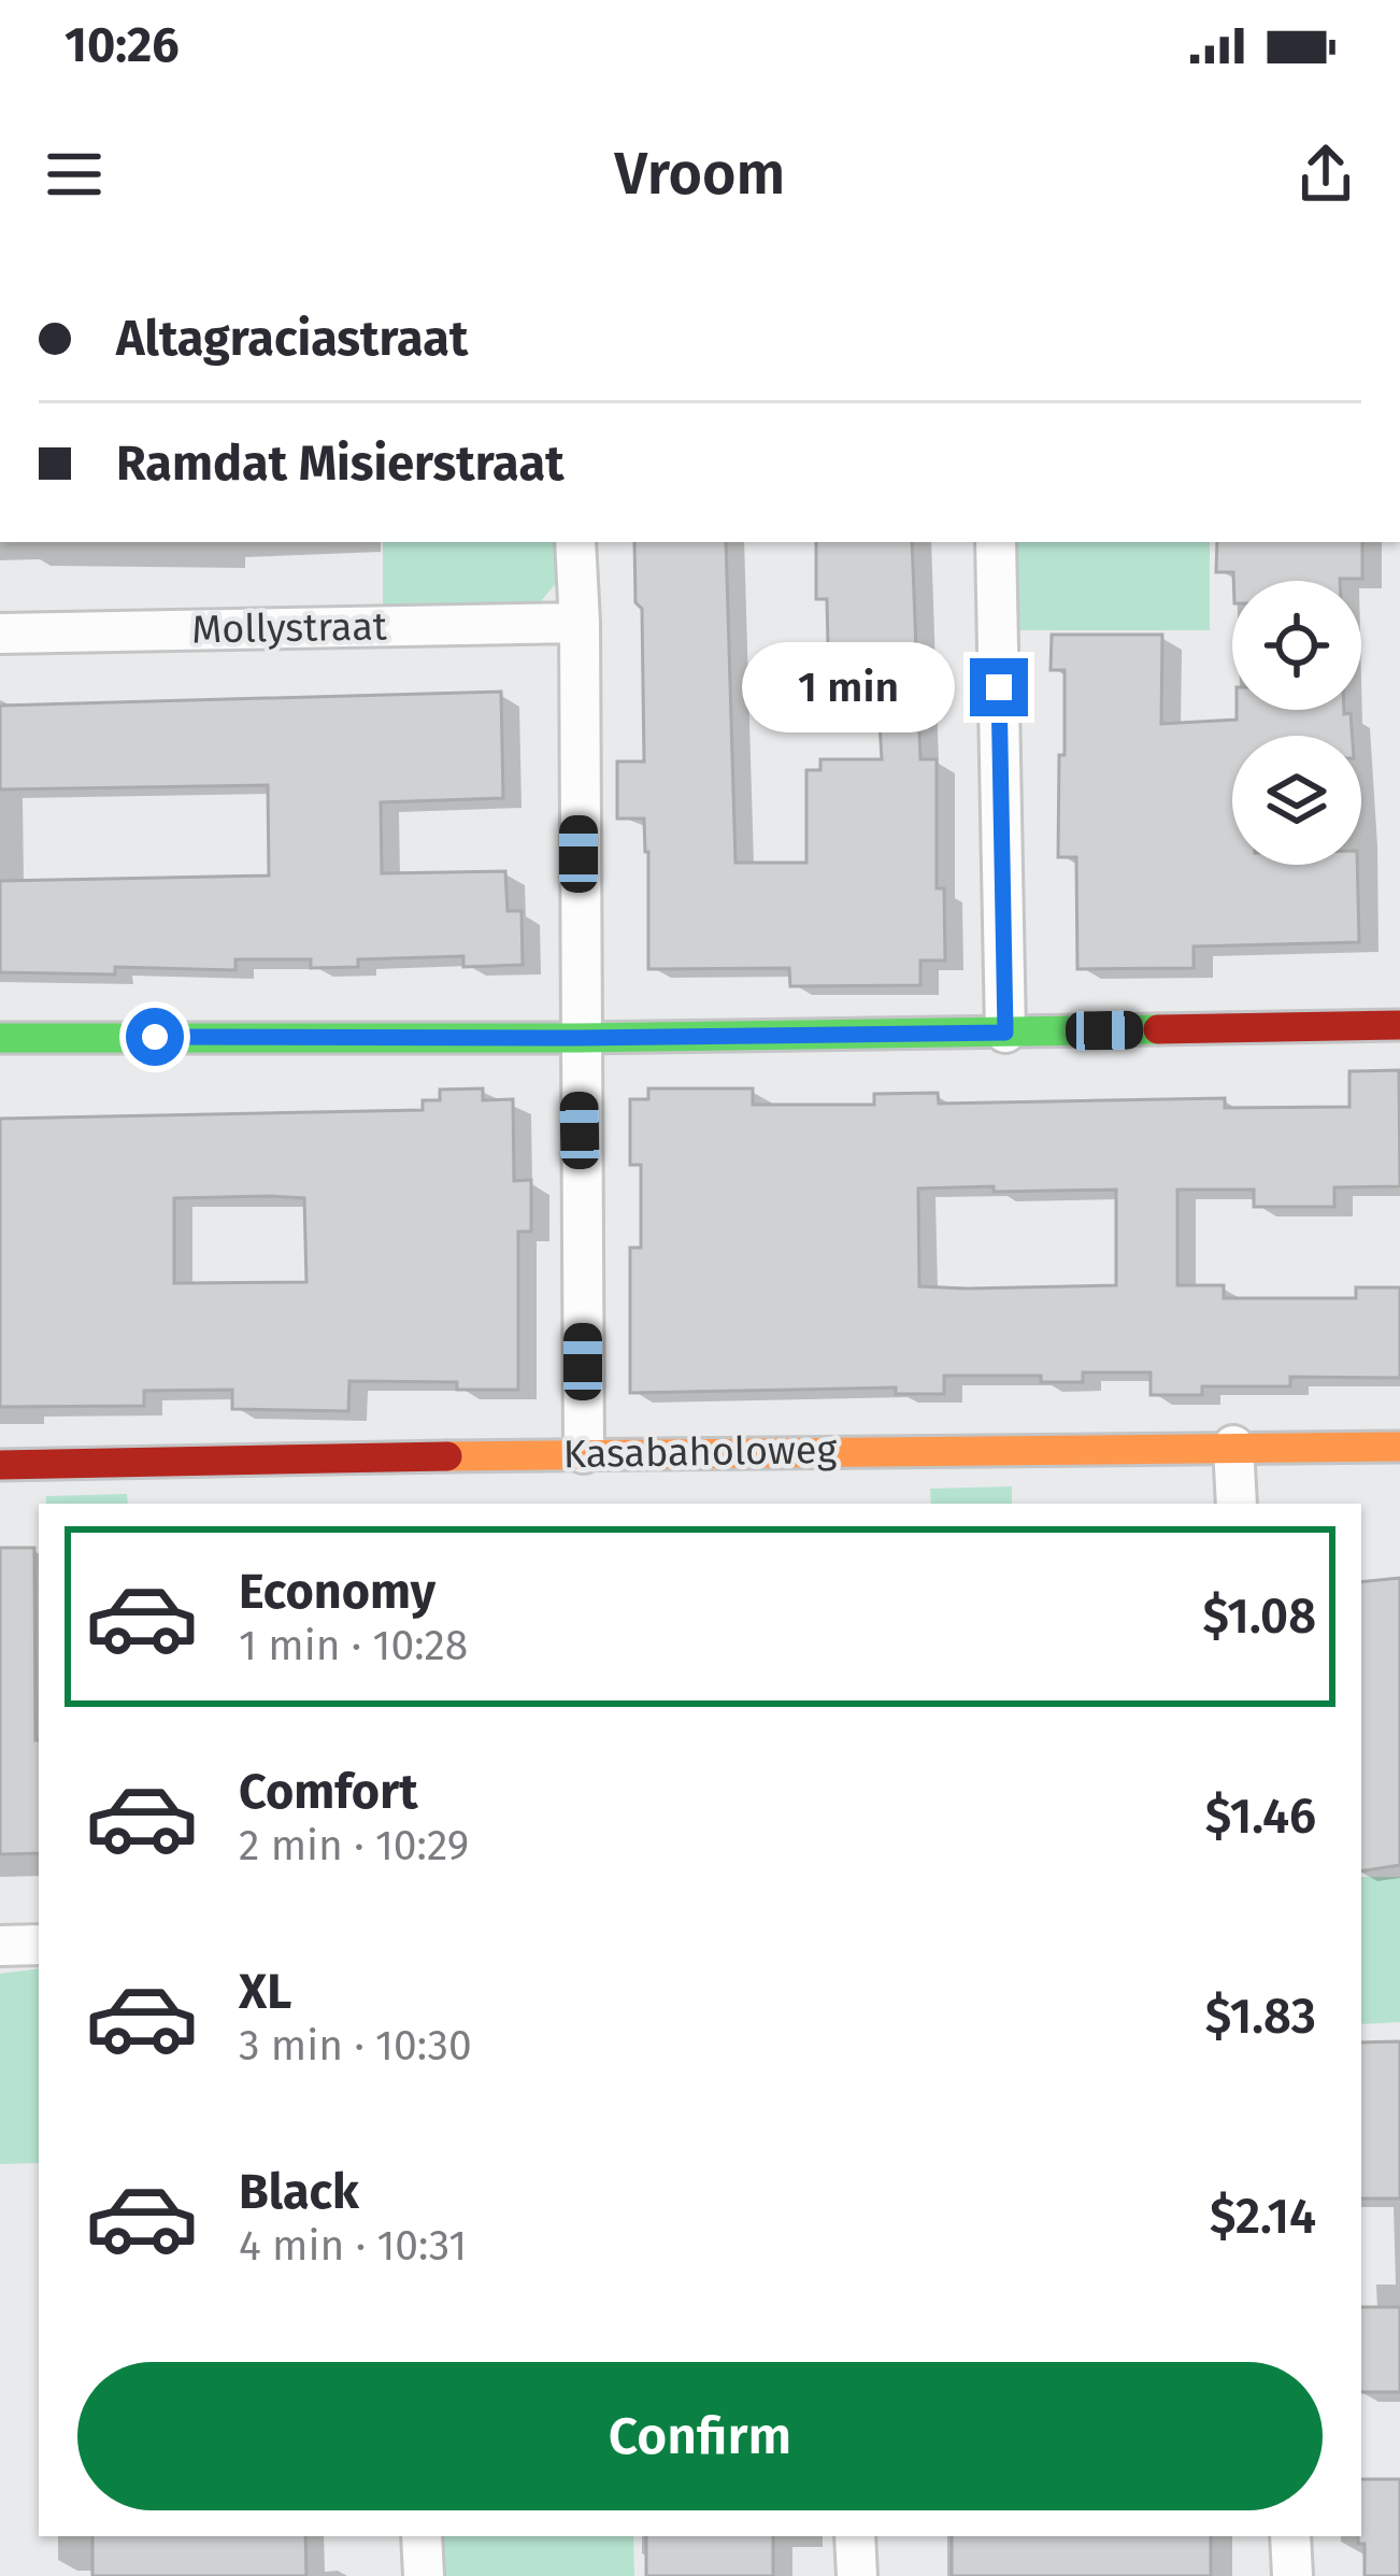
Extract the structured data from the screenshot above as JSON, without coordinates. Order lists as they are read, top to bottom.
{
  "streets": {
    "street": ["Mollystraat", "Kasabaholoweg"]
  },
  "page": {
    "status": "10:26",
    "header": "Vroom",
    "banner": ["Altagraciastraat", "Ramdat Misierstraat"],
    "bubble": "1 min",
    "list": [
      {
        "name": "Economy",
        "note": "1 min · 10:28",
        "value": "$1.08"
      },
      {
        "name": "Comfort",
        "note": "2 min · 10:29",
        "value": "$1.46"
      },
      {
        "name": "XL",
        "note": "3 min · 10:30",
        "value": "$1.83"
      },
      {
        "name": "Black",
        "note": "4 min · 10:31",
        "value": "$2.14"
      }
    ],
    "buttons": "Confirm"
  }
}
